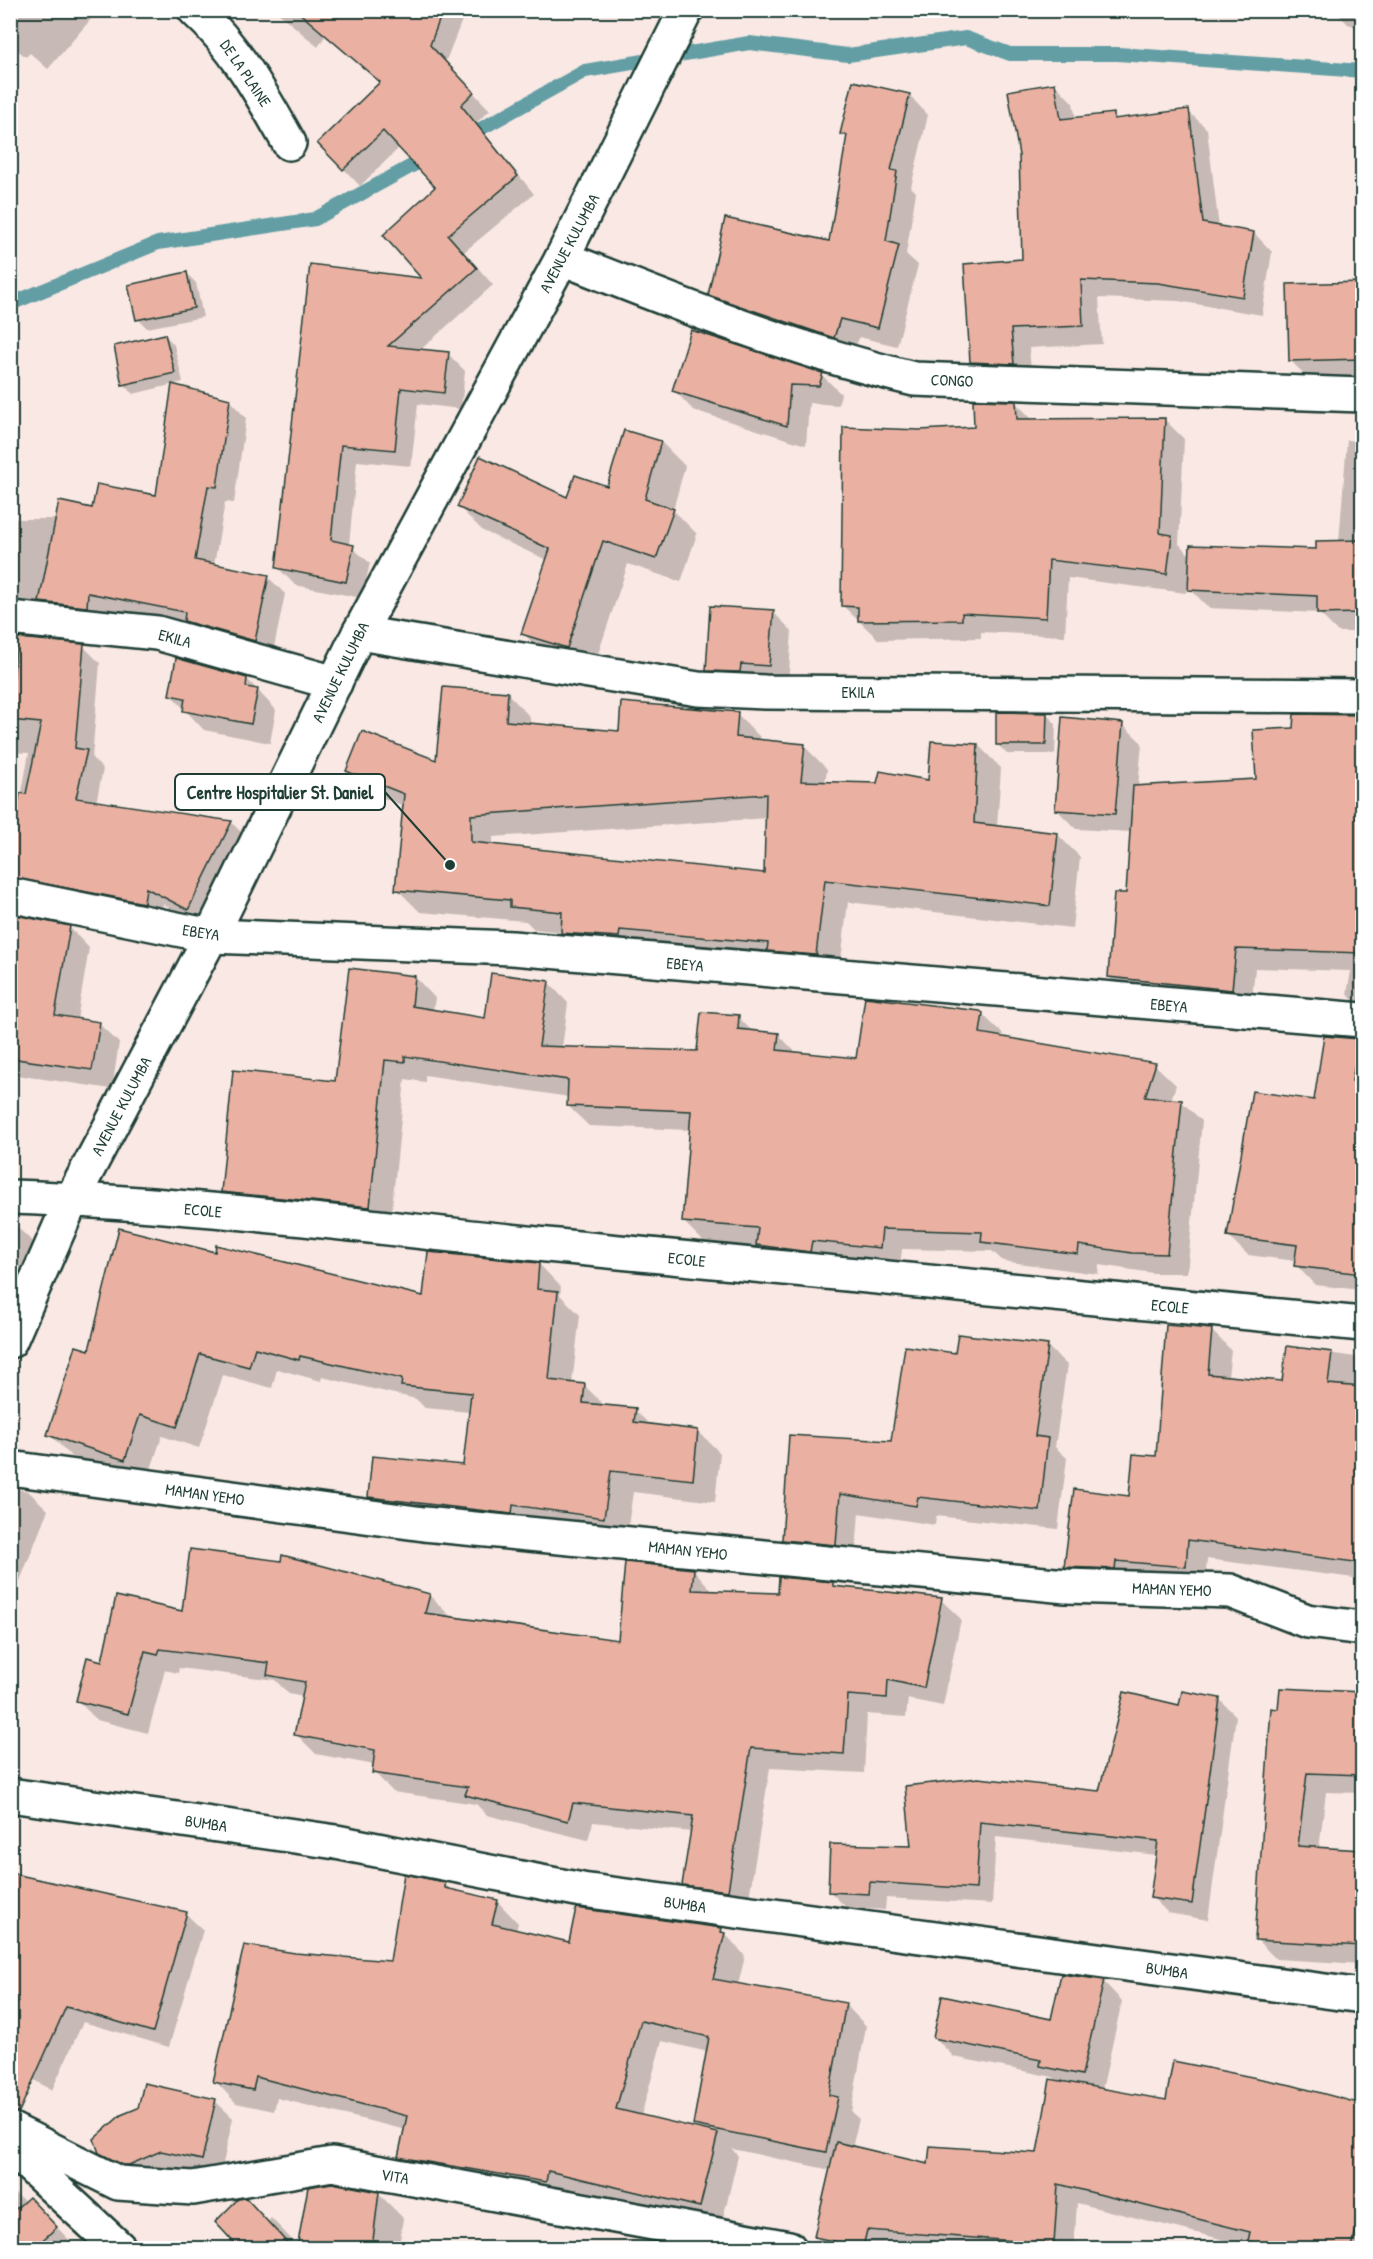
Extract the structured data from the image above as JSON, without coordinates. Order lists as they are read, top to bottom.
{
  "streets": {
    "street": [
      "DE LA PLAINE",
      "AVENUE KULUMBA",
      "CONGO",
      "EKILA",
      "EBEYA",
      "ECOLE",
      "MAMAN YEMO",
      "BUMBA",
      "VITA"
    ]
  },
  "crossings": [
    ["AVENUE KULUMBA", "CONGO"],
    ["AVENUE KULUMBA", "EKILA"],
    ["AVENUE KULUMBA", "EBEYA"],
    ["AVENUE KULUMBA", "ECOLE"]
  ],
  "places": ["Centre Hospitalier St. Daniel"]
}
